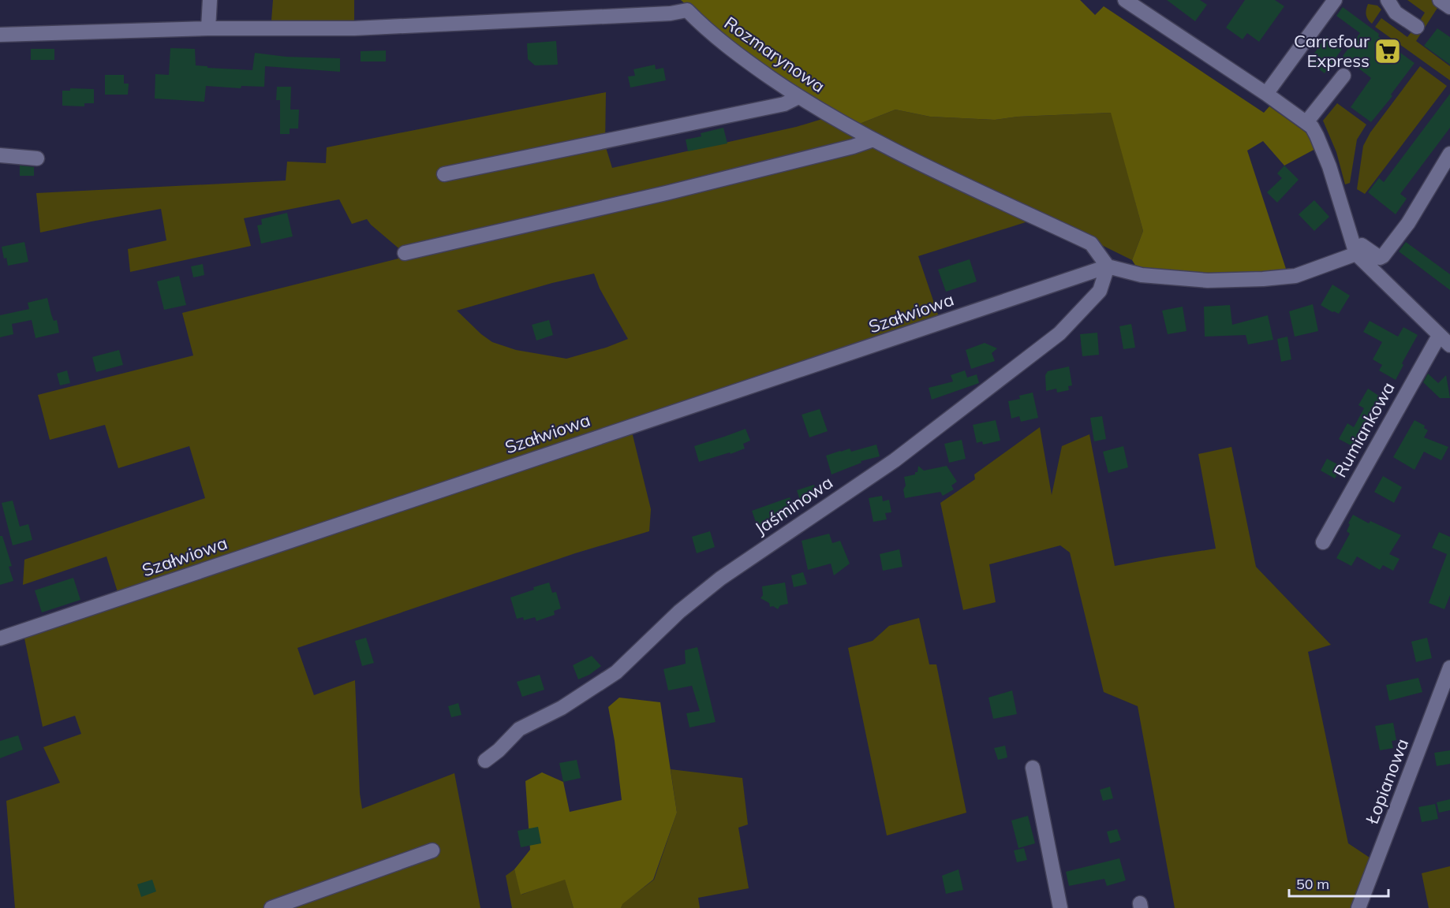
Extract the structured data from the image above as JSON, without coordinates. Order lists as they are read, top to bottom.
{
  "streets": {
    "street": [
      "Rozmarynowa",
      "Szałwiowa",
      "Rumiankowa",
      "Jaśminowa",
      "Łopianowa"
    ]
  },
  "crossings": [
    ["Rozmarynowa", "Szałwiowa"],
    ["Rozmarynowa", "Jaśminowa"],
    ["Szałwiowa", "Jaśminowa"]
  ],
  "places": {
    "supermarket": ["Carrefour Express"]
  },
  "scale_bar": "50 m"
}
